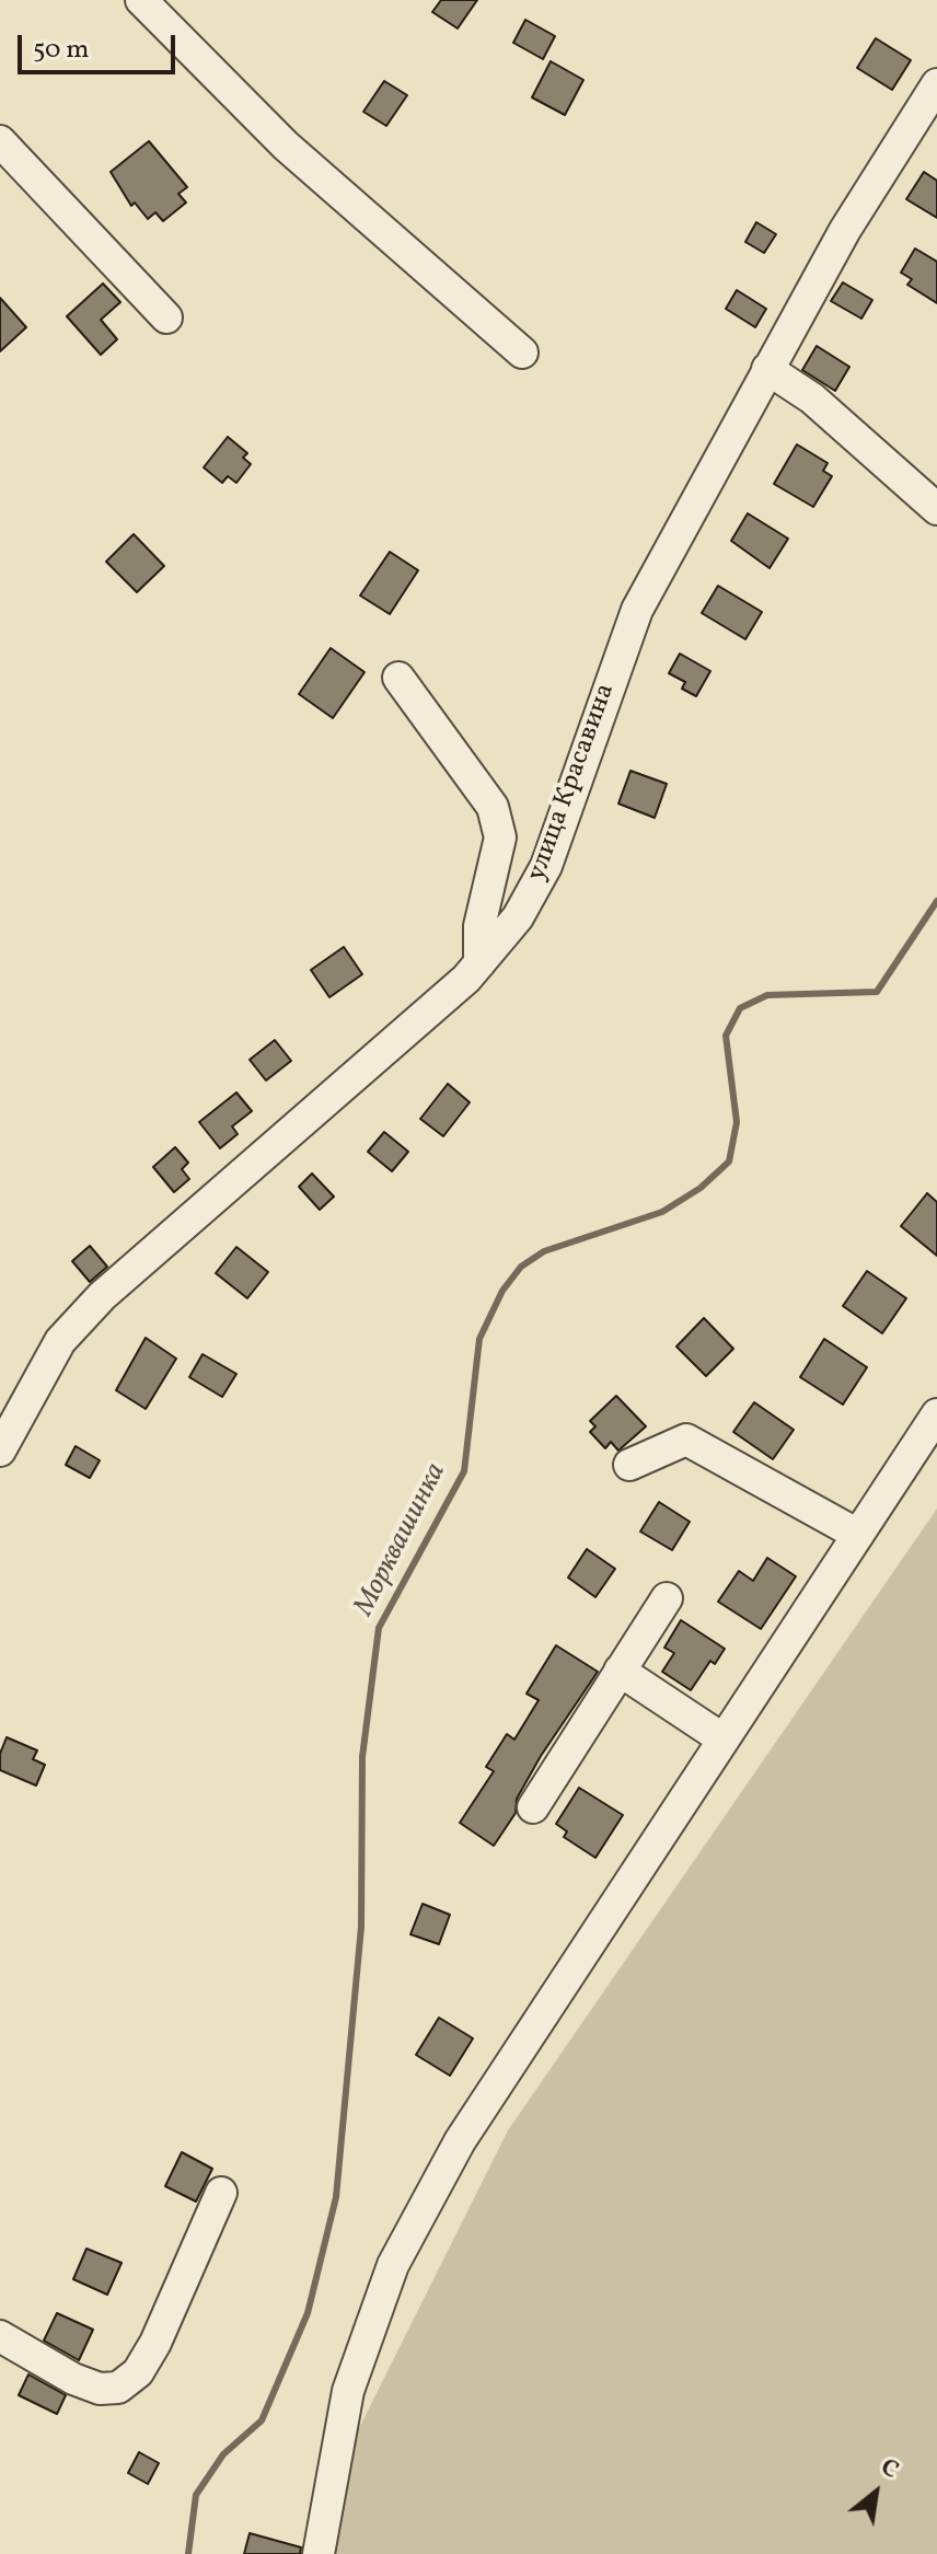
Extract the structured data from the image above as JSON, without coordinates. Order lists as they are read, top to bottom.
{
  "streets": {
    "street": ["улица Красавина"]
  },
  "water": ["Морквашинка"],
  "scale_bar": "50 m",
  "north": "top right"
}
